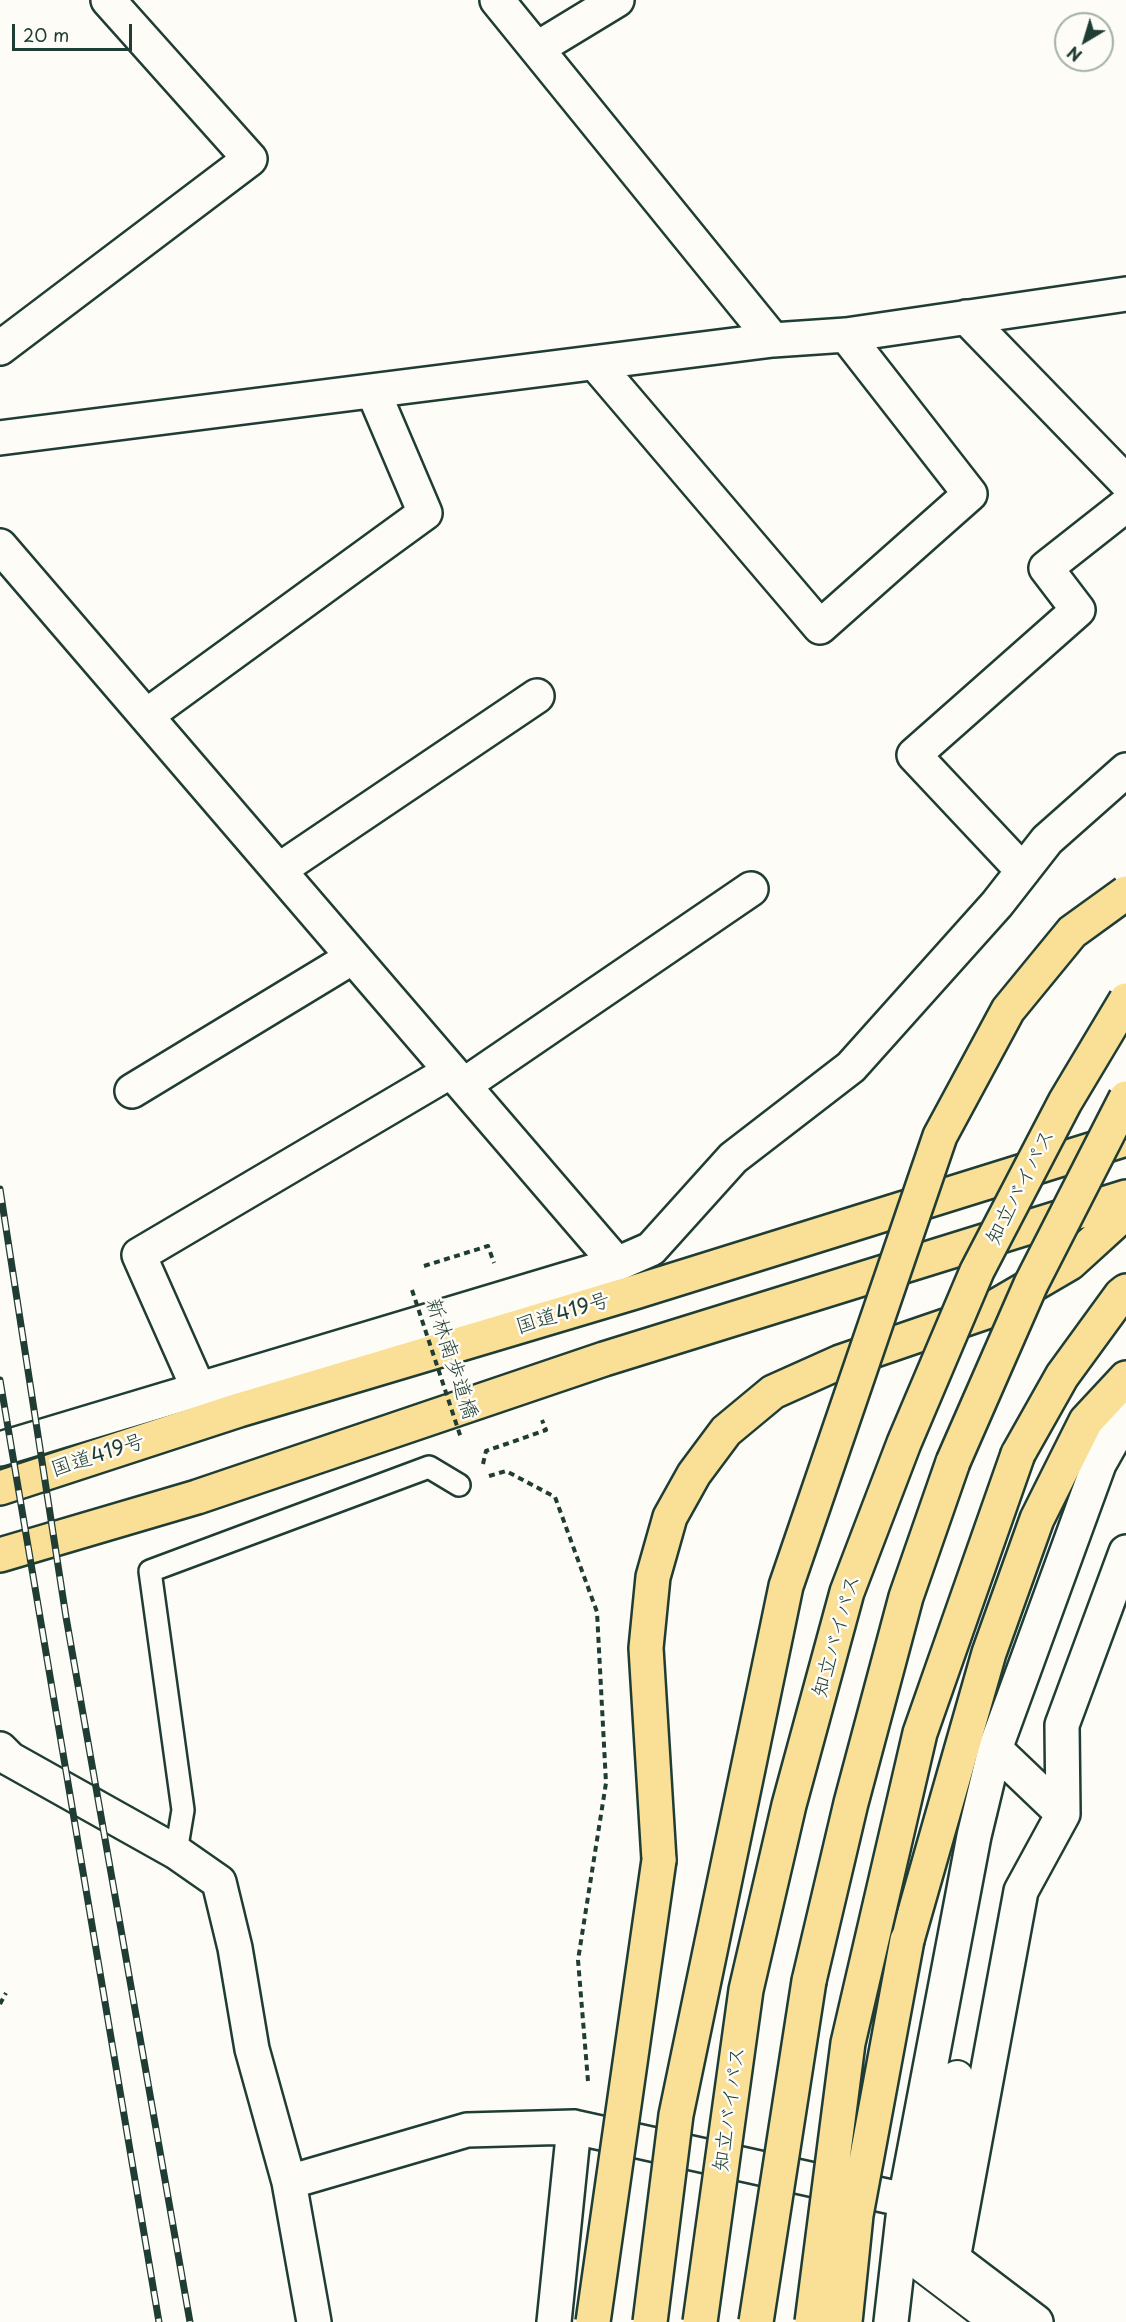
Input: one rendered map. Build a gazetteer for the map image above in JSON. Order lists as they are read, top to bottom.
{
  "streets": {
    "highway": ["知立バイパス", "国道419号"],
    "path": ["新林南歩道橋"]
  },
  "scale_bar": "20 m",
  "north": "bottom left"
}
